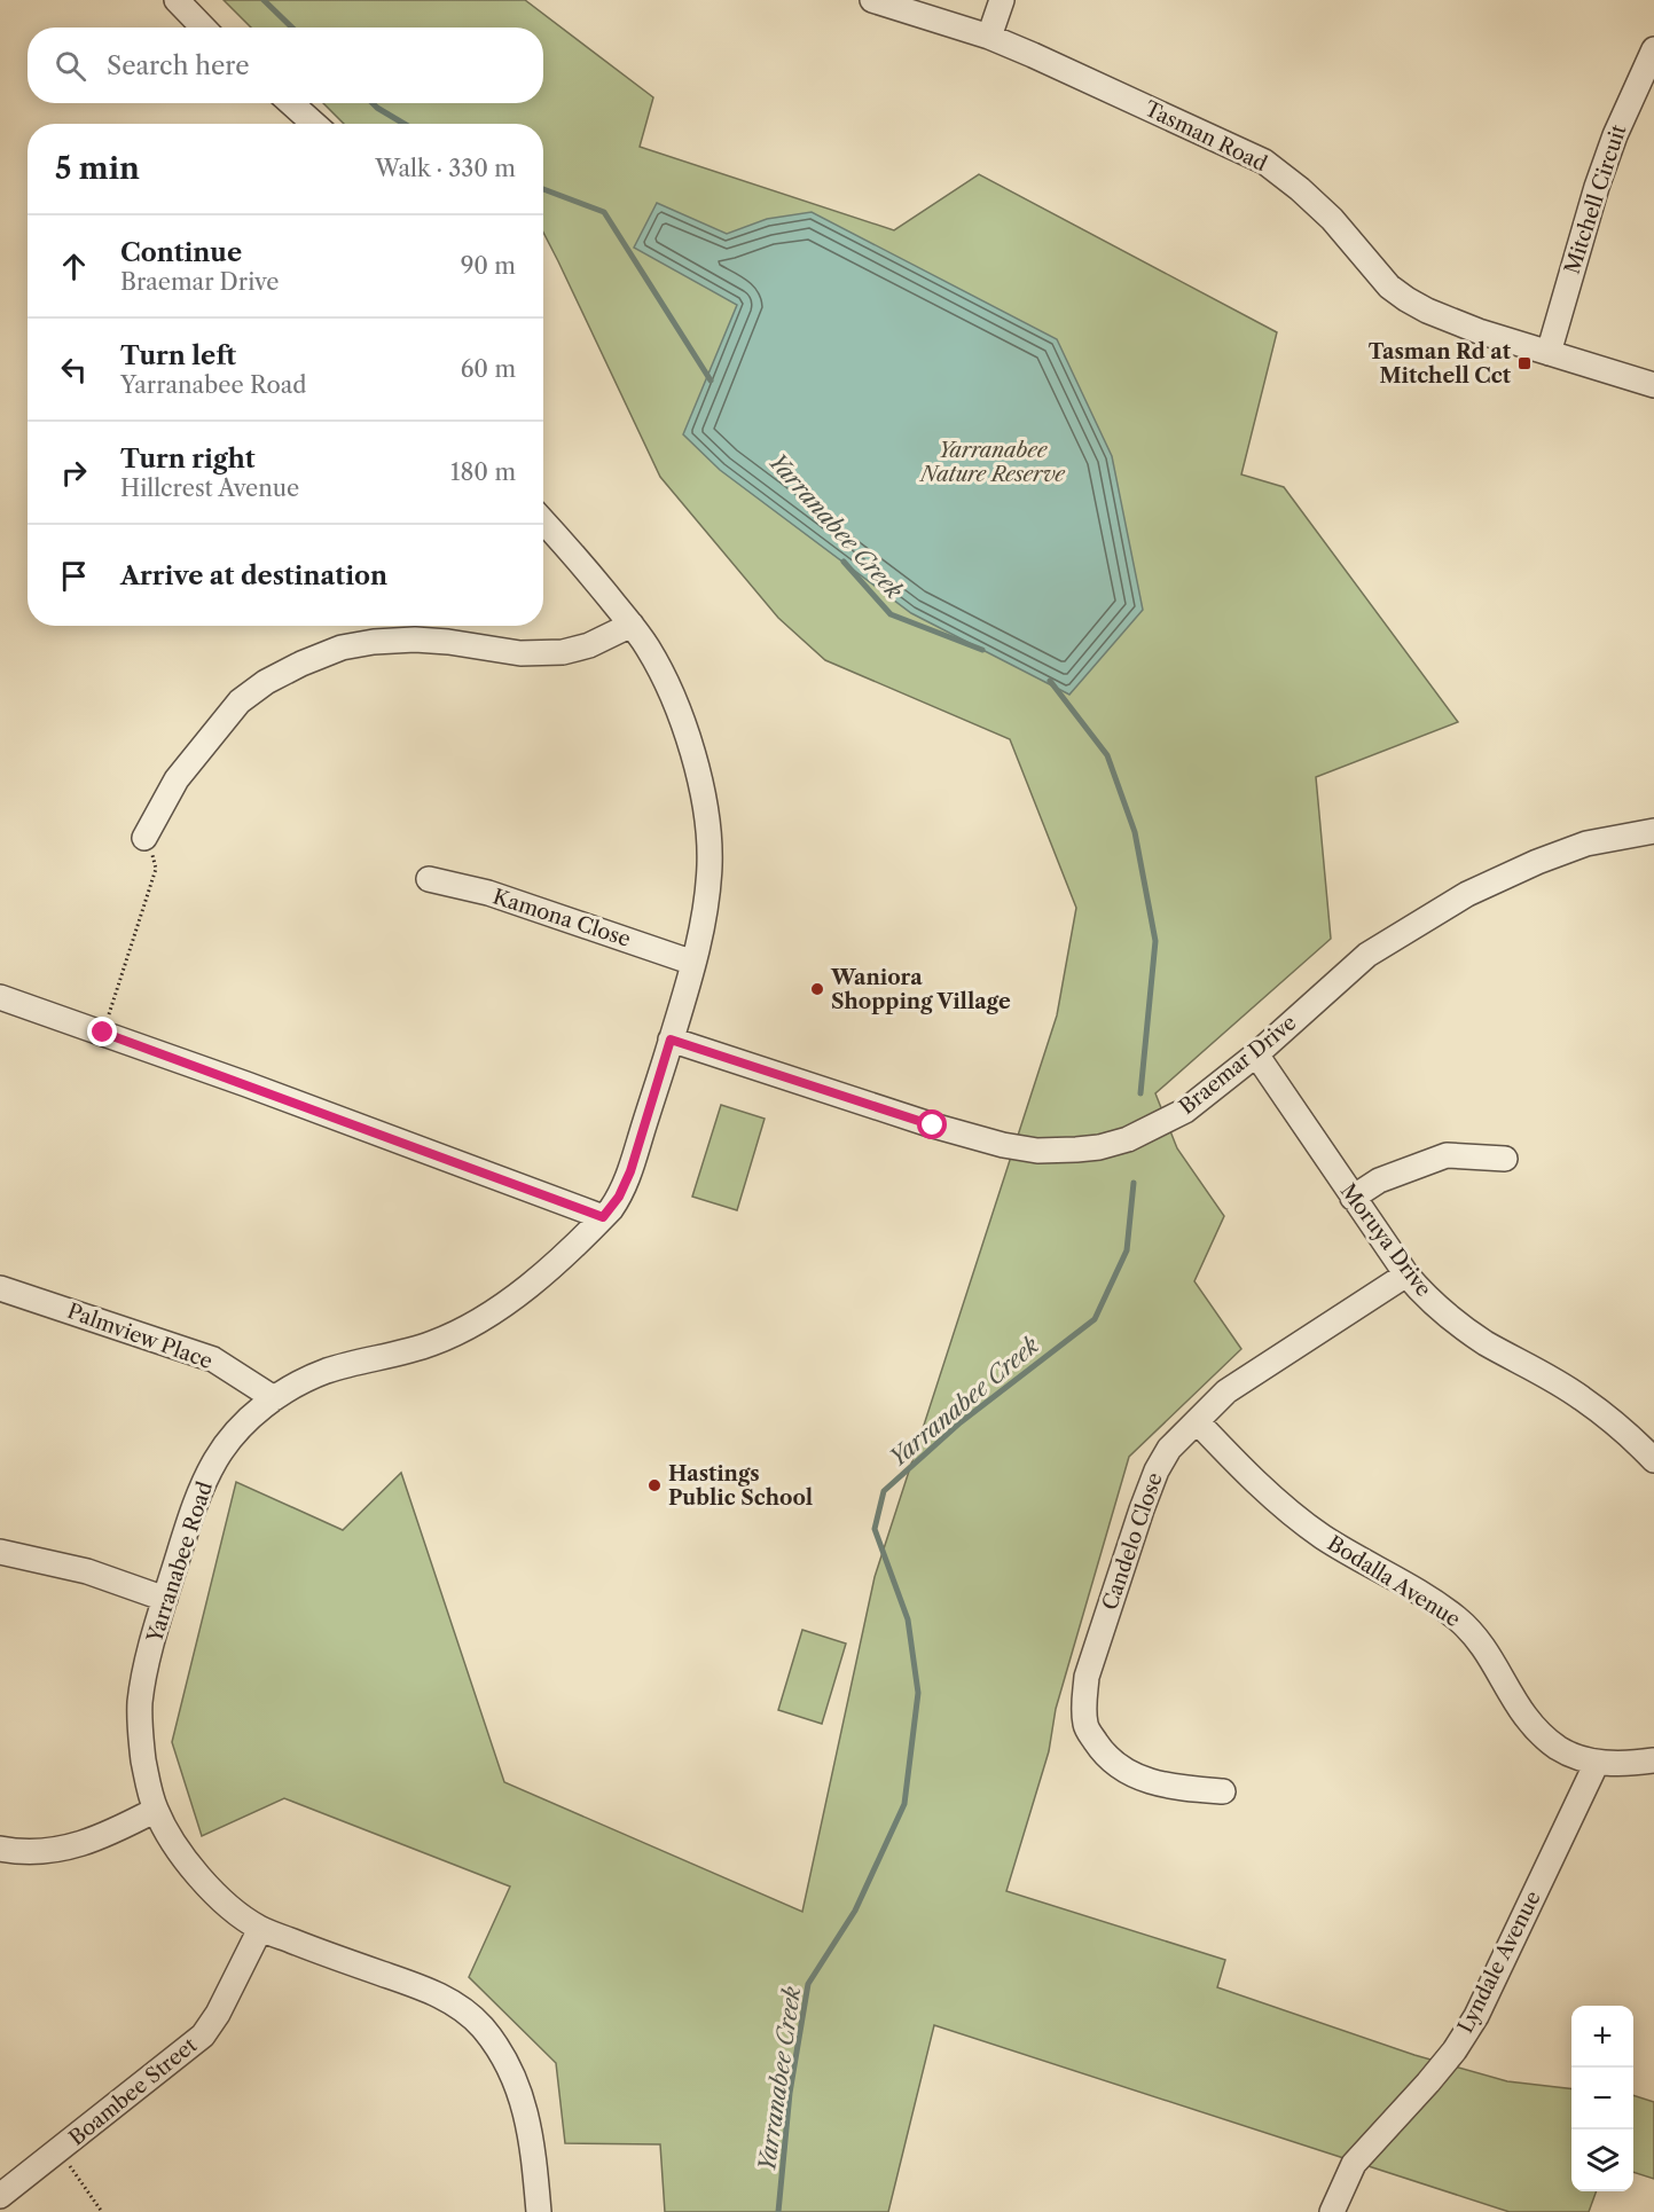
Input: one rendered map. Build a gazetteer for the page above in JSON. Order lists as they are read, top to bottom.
{
  "streets": {
    "street": [
      "Tasman Road",
      "Mitchell Circuit",
      "Kamona Close",
      "Braemar Drive",
      "Moruya Drive",
      "Palmview Place",
      "Candelo Close",
      "Yarranabee Road",
      "Bodalla Avenue",
      "Lyndale Avenue",
      "Boambee Street"
    ]
  },
  "crossings": [
    ["Tasman Road", "Mitchell Circuit"],
    ["Kamona Close", "Yarranabee Road"],
    ["Braemar Drive", "Moruya Drive"],
    ["Braemar Drive", "Yarranabee Road"],
    ["Moruya Drive", "Candelo Close"],
    ["Palmview Place", "Yarranabee Road"],
    ["Candelo Close", "Bodalla Avenue"],
    ["Yarranabee Road", "Boambee Street"],
    ["Bodalla Avenue", "Lyndale Avenue"]
  ],
  "water": ["Yarranabee Creek"],
  "parks": ["Yarranabee Nature Reserve"],
  "places": {
    "transit": ["Tasman Rd at Mitchell Cct"],
    "other": ["Waniora Shopping Village", "Hastings Public School"]
  },
  "page": {
    "search": "Search here",
    "heading": ["5 min", "Walk · 330 m"],
    "list": [
      ["Continue", "Braemar Drive", "90 m"],
      ["Turn left", "Yarranabee Road", "60 m"],
      ["Turn right", "Hillcrest Avenue", "180 m"],
      "Arrive at destination"
    ],
    "map_buttons": ["+", "−"]
  }
}
